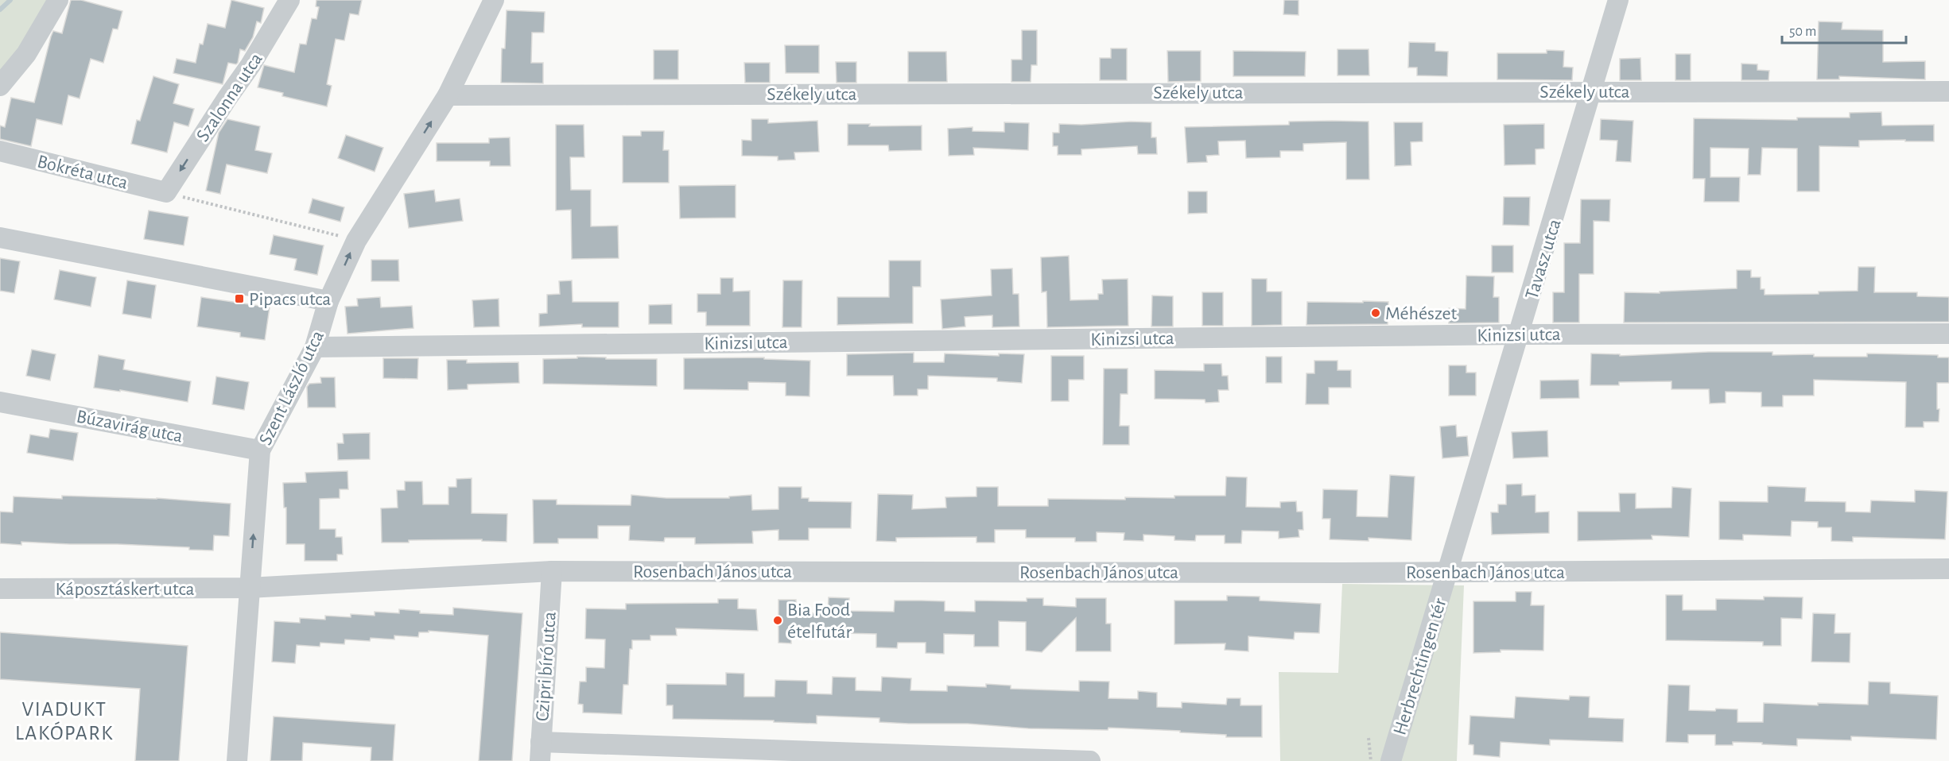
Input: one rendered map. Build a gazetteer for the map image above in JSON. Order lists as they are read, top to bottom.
{
  "streets": {
    "street": [
      "Székely utca",
      "Szalonna utca",
      "Bokréta utca",
      "Tavasz utca",
      "Kinizsi utca",
      "Szent László utca",
      "Búzavirág utca",
      "Rosenbach János utca",
      "Káposztáskert utca",
      "Czipri bíró utca",
      "Herbrechtingen tér"
    ]
  },
  "crossings": [
    ["Székely utca", "Tavasz utca"],
    ["Székely utca", "Szent László utca"],
    ["Szalonna utca", "Bokréta utca"],
    ["Tavasz utca", "Kinizsi utca"],
    ["Tavasz utca", "Rosenbach János utca"],
    ["Tavasz utca", "Herbrechtingen tér"],
    ["Kinizsi utca", "Szent László utca"],
    ["Szent László utca", "Búzavirág utca"],
    ["Szent László utca", "Rosenbach János utca"],
    ["Szent László utca", "Káposztáskert utca"],
    ["Rosenbach János utca", "Káposztáskert utca"],
    ["Rosenbach János utca", "Czipri bíró utca"],
    ["Rosenbach János utca", "Herbrechtingen tér"]
  ],
  "one_way": ["Szalonna utca", "Szent László utca"],
  "districts": ["VIADUKT LAKÓPARK"],
  "places": {
    "transit": ["Pipacs utca"],
    "other": ["Méhészet", "Bia Food ételfutár"]
  },
  "scale_bar": "50 m"
}
